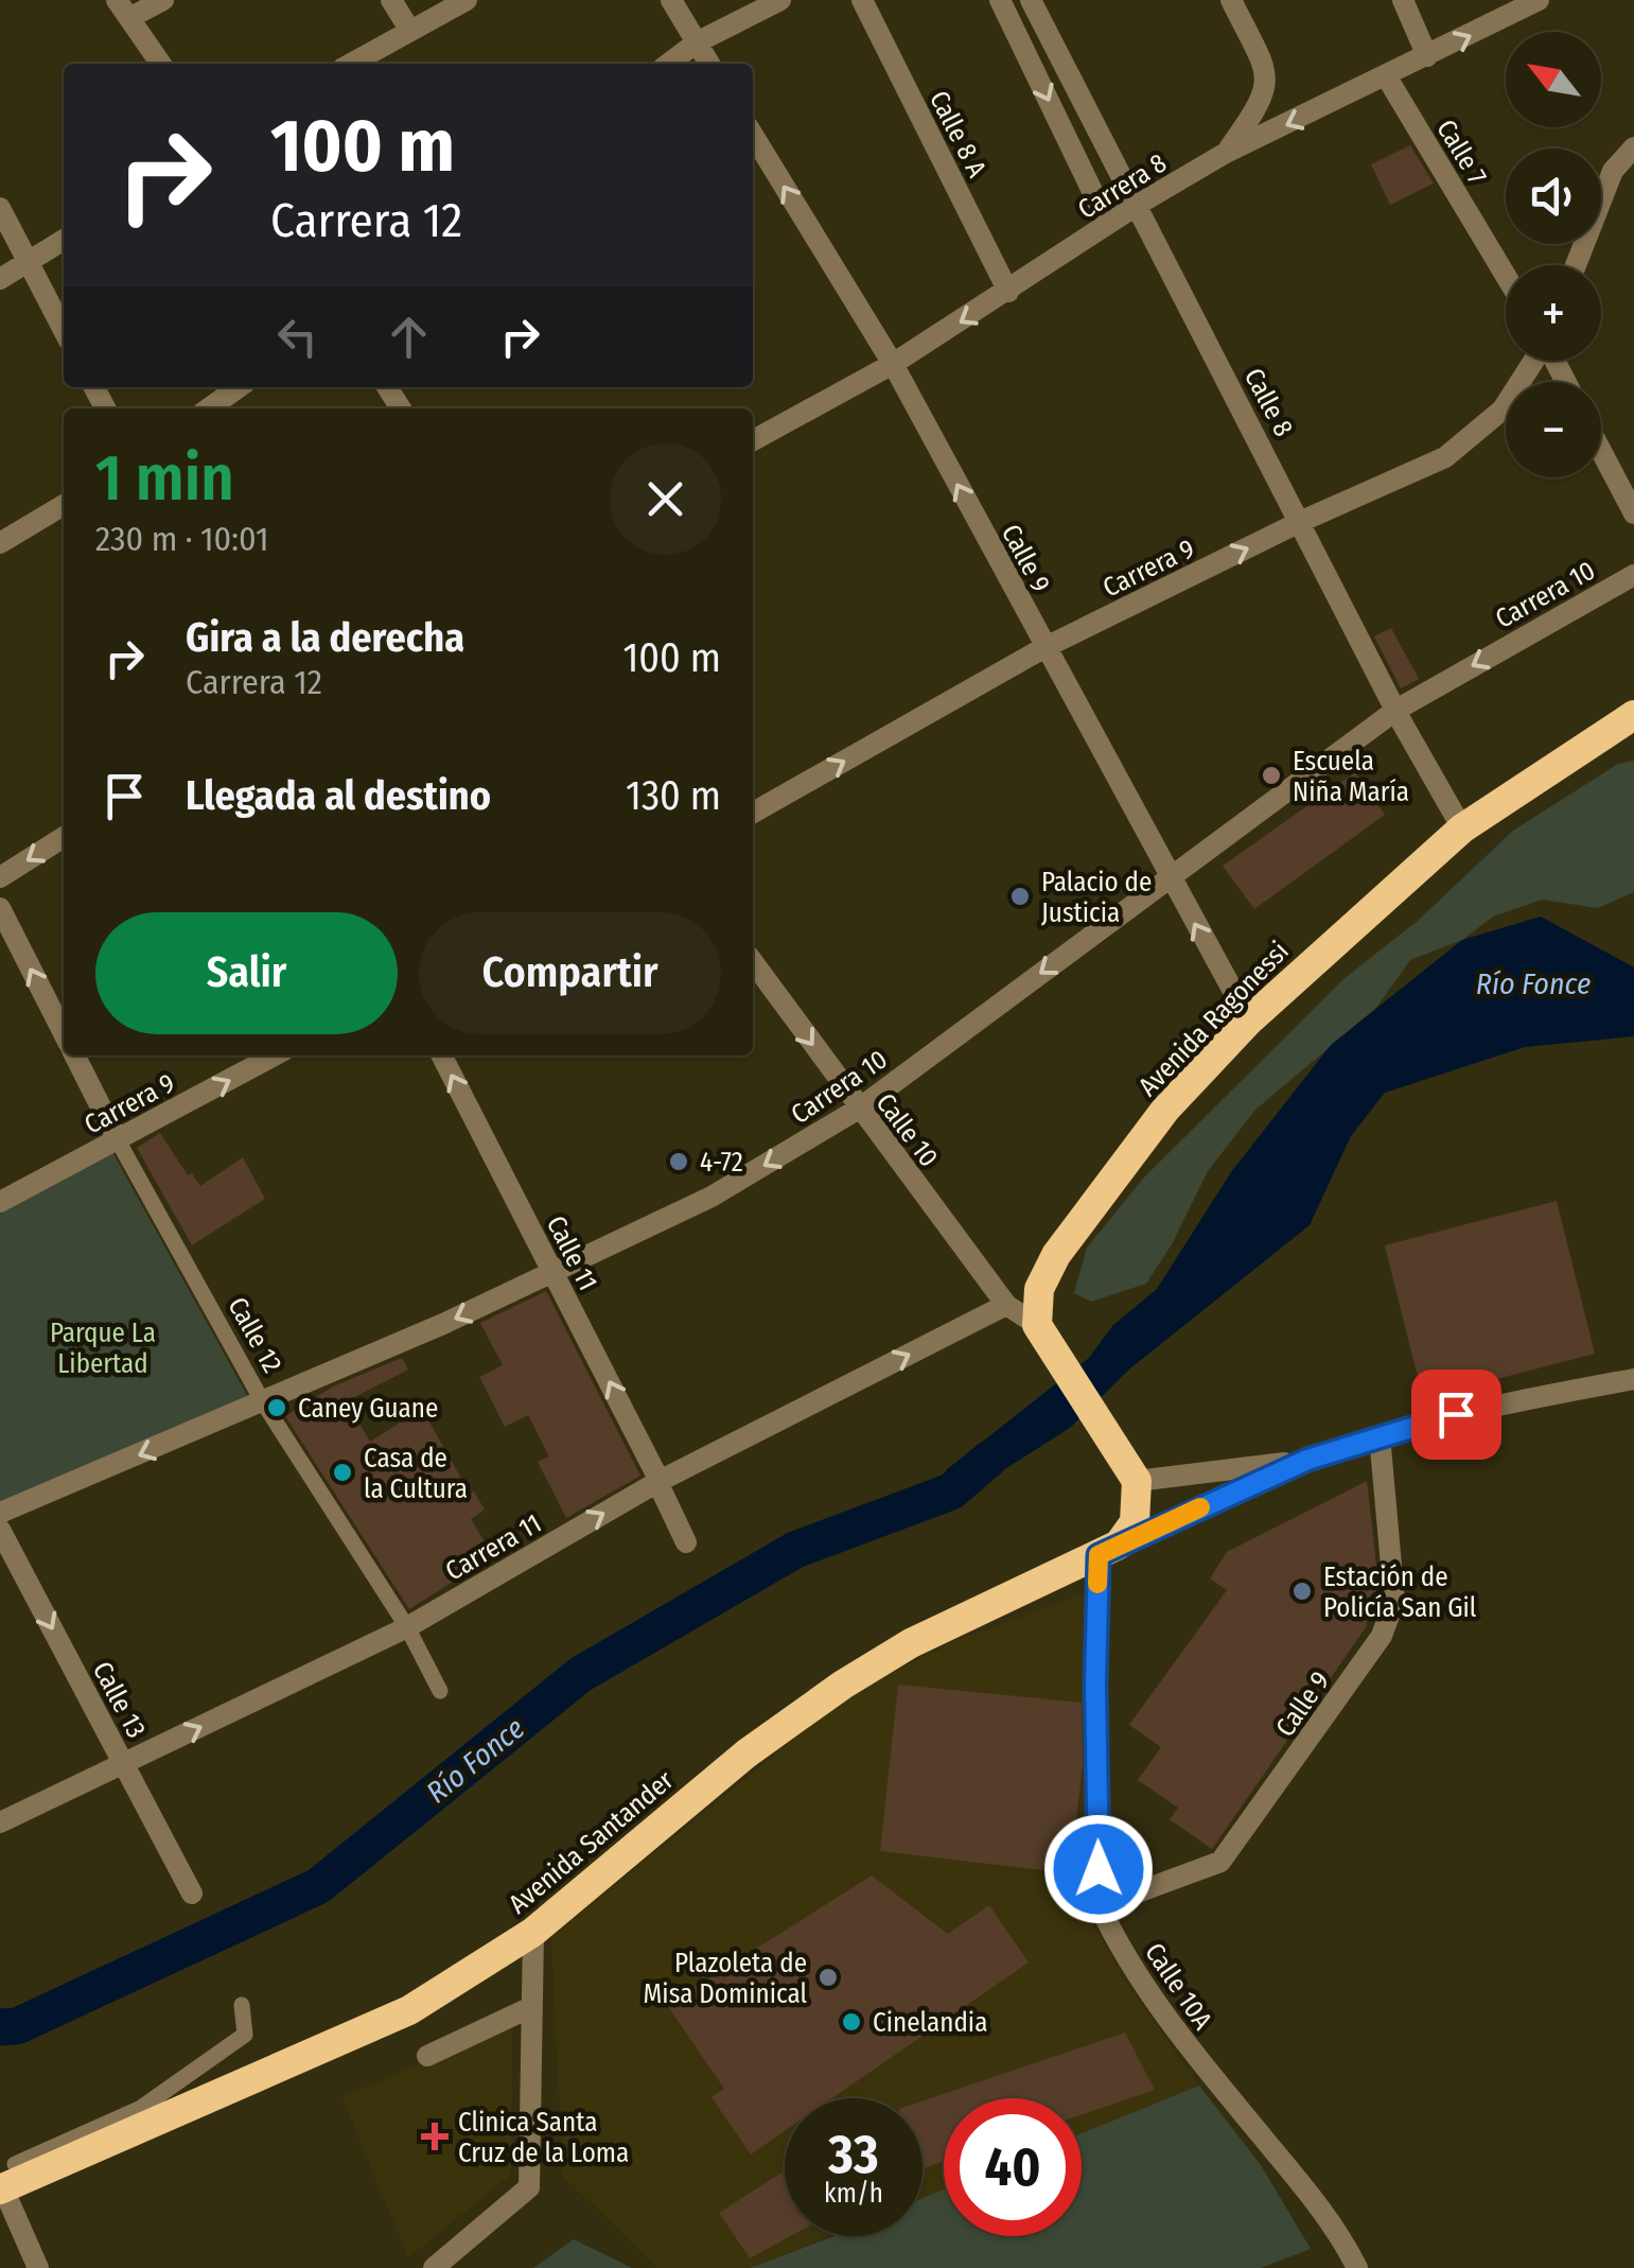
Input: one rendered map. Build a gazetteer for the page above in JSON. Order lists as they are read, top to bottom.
{
  "streets": {
    "highway": ["Avenida Ragonessi", "Avenida Santander"],
    "street": [
      "Calle 8 A",
      "Calle 7",
      "Carrera 8",
      "Calle 8",
      "Calle 9",
      "Carrera 9",
      "Carrera 10",
      "Calle 10",
      "Calle 11",
      "Calle 12",
      "Carrera 11",
      "Calle 13",
      "Calle 10A"
    ]
  },
  "crossings": [
    ["Calle 8 A", "Carrera 8"],
    ["Calle 7", "Carrera 8"],
    ["Carrera 8", "Calle 8"],
    ["Carrera 8", "Calle 9"],
    ["Calle 8", "Carrera 9"],
    ["Calle 8", "Carrera 10"],
    ["Calle 8", "Avenida Ragonessi"],
    ["Calle 9", "Carrera 9"],
    ["Calle 9", "Carrera 10"],
    ["Calle 9", "Avenida Ragonessi"],
    ["Calle 9", "Calle 10A"],
    ["Carrera 9", "Calle 12"],
    ["Carrera 10", "Calle 10"],
    ["Carrera 10", "Calle 11"],
    ["Carrera 10", "Calle 12"],
    ["Avenida Ragonessi", "Calle 10"],
    ["Calle 10", "Carrera 11"],
    ["Calle 11", "Carrera 11"],
    ["Calle 12", "Carrera 11"],
    ["Carrera 11", "Calle 13"],
    ["Avenida Santander", "Calle 10A"]
  ],
  "one_way": [
    "Calle 9",
    "Carrera 9",
    "Carrera 10",
    "Calle 10",
    "Calle 11",
    "Carrera 11",
    "Calle 13"
  ],
  "water": ["Río Fonce"],
  "parks": ["Parque La Libertad"],
  "places": {
    "other": [
      "Escuela Niña María",
      "Palacio de Justicia",
      "4-72",
      "Caney Guane",
      "Casa de la Cultura",
      "Estación de Policía San Gil",
      "Plazoleta de Misa Dominical",
      "Cinelandia"
    ],
    "health": ["Clinica Santa Cruz de la Loma"]
  },
  "north": "top left",
  "page": {
    "map_buttons": ["+", "−"],
    "turn": ["100 m", "Carrera 12"],
    "heading": ["1 min", "230 m · 10:01"],
    "list": [
      {
        "name": "Gira a la derecha",
        "note": "Carrera 12",
        "value": "100 m"
      },
      {
        "name": "Llegada al destino",
        "value": "130 m"
      }
    ],
    "buttons": ["Salir", "Compartir"],
    "speed": "33 km/h",
    "limit": "40"
  }
}
